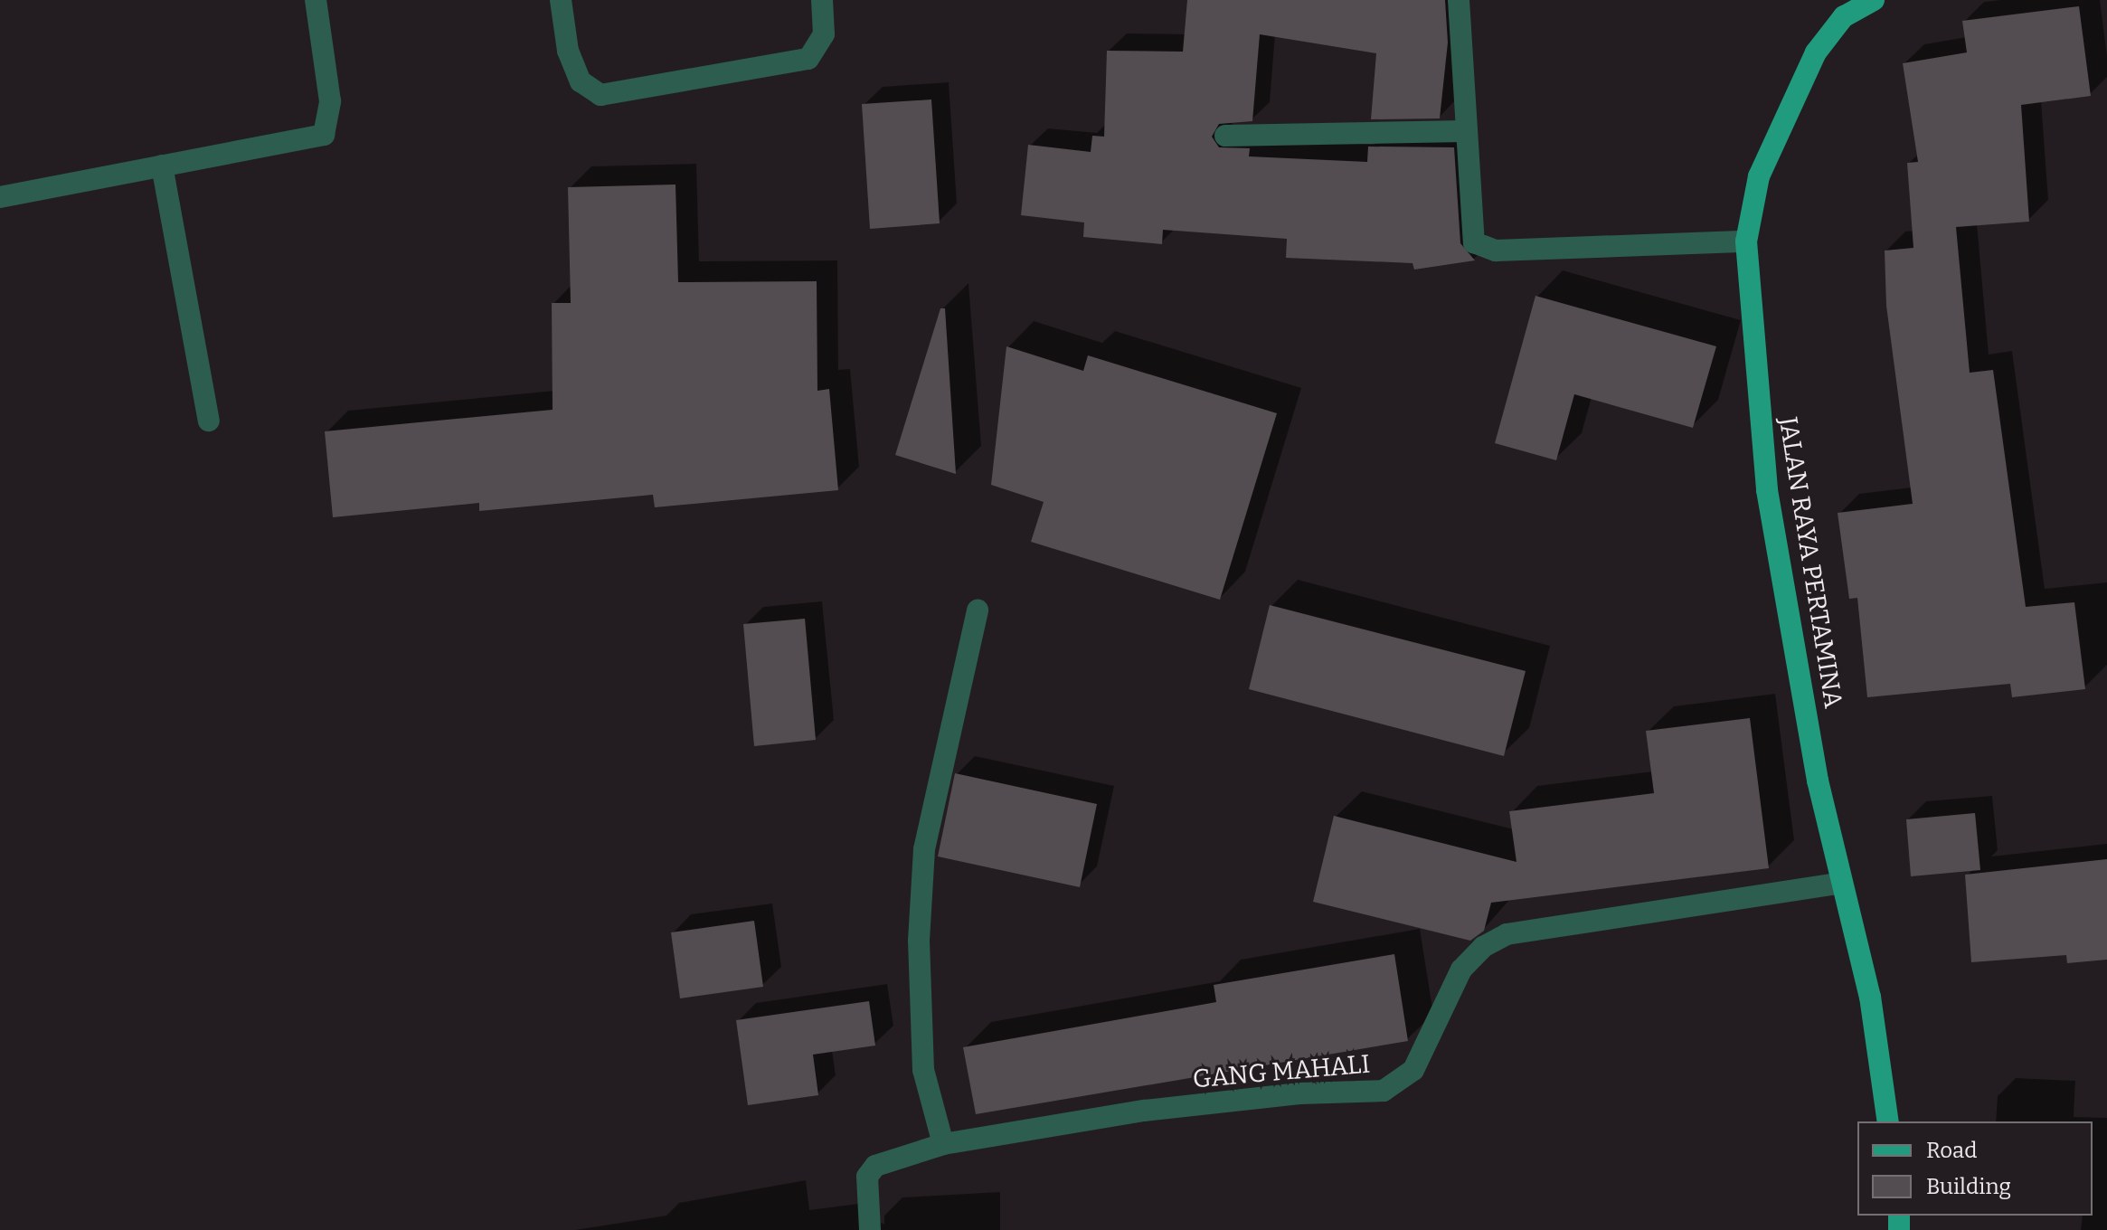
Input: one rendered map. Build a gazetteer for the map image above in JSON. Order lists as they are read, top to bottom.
{
  "streets": {
    "main road": ["JALAN RAYA PERTAMINA"],
    "street": ["GANG MAHALI"]
  },
  "crossings": [
    ["JALAN RAYA PERTAMINA", "GANG MAHALI"]
  ],
  "legend": ["Road", "Building"]
}
